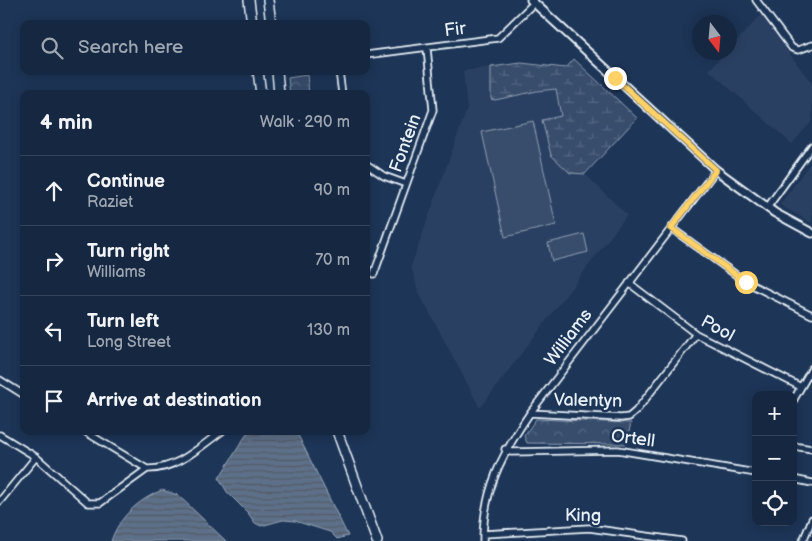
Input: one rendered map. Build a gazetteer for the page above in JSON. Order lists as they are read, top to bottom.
{
  "streets": {
    "street": [
      "Fir",
      "Fontein",
      "Pool",
      "Williams",
      "Valentyn",
      "Ortell",
      "King"
    ]
  },
  "crossings": [
    ["Fir", "Fontein"],
    ["Pool", "Williams"],
    ["Pool", "Valentyn"],
    ["Williams", "Valentyn"],
    ["Williams", "Ortell"],
    ["Williams", "King"]
  ],
  "north": "bottom",
  "page": {
    "search": "Search here",
    "heading": ["4 min", "Walk · 290 m"],
    "list": [
      ["Continue", "Raziet", "90 m"],
      ["Turn right", "Williams", "70 m"],
      ["Turn left", "Long Street", "130 m"],
      "Arrive at destination"
    ],
    "map_buttons": ["+", "−"]
  }
}
